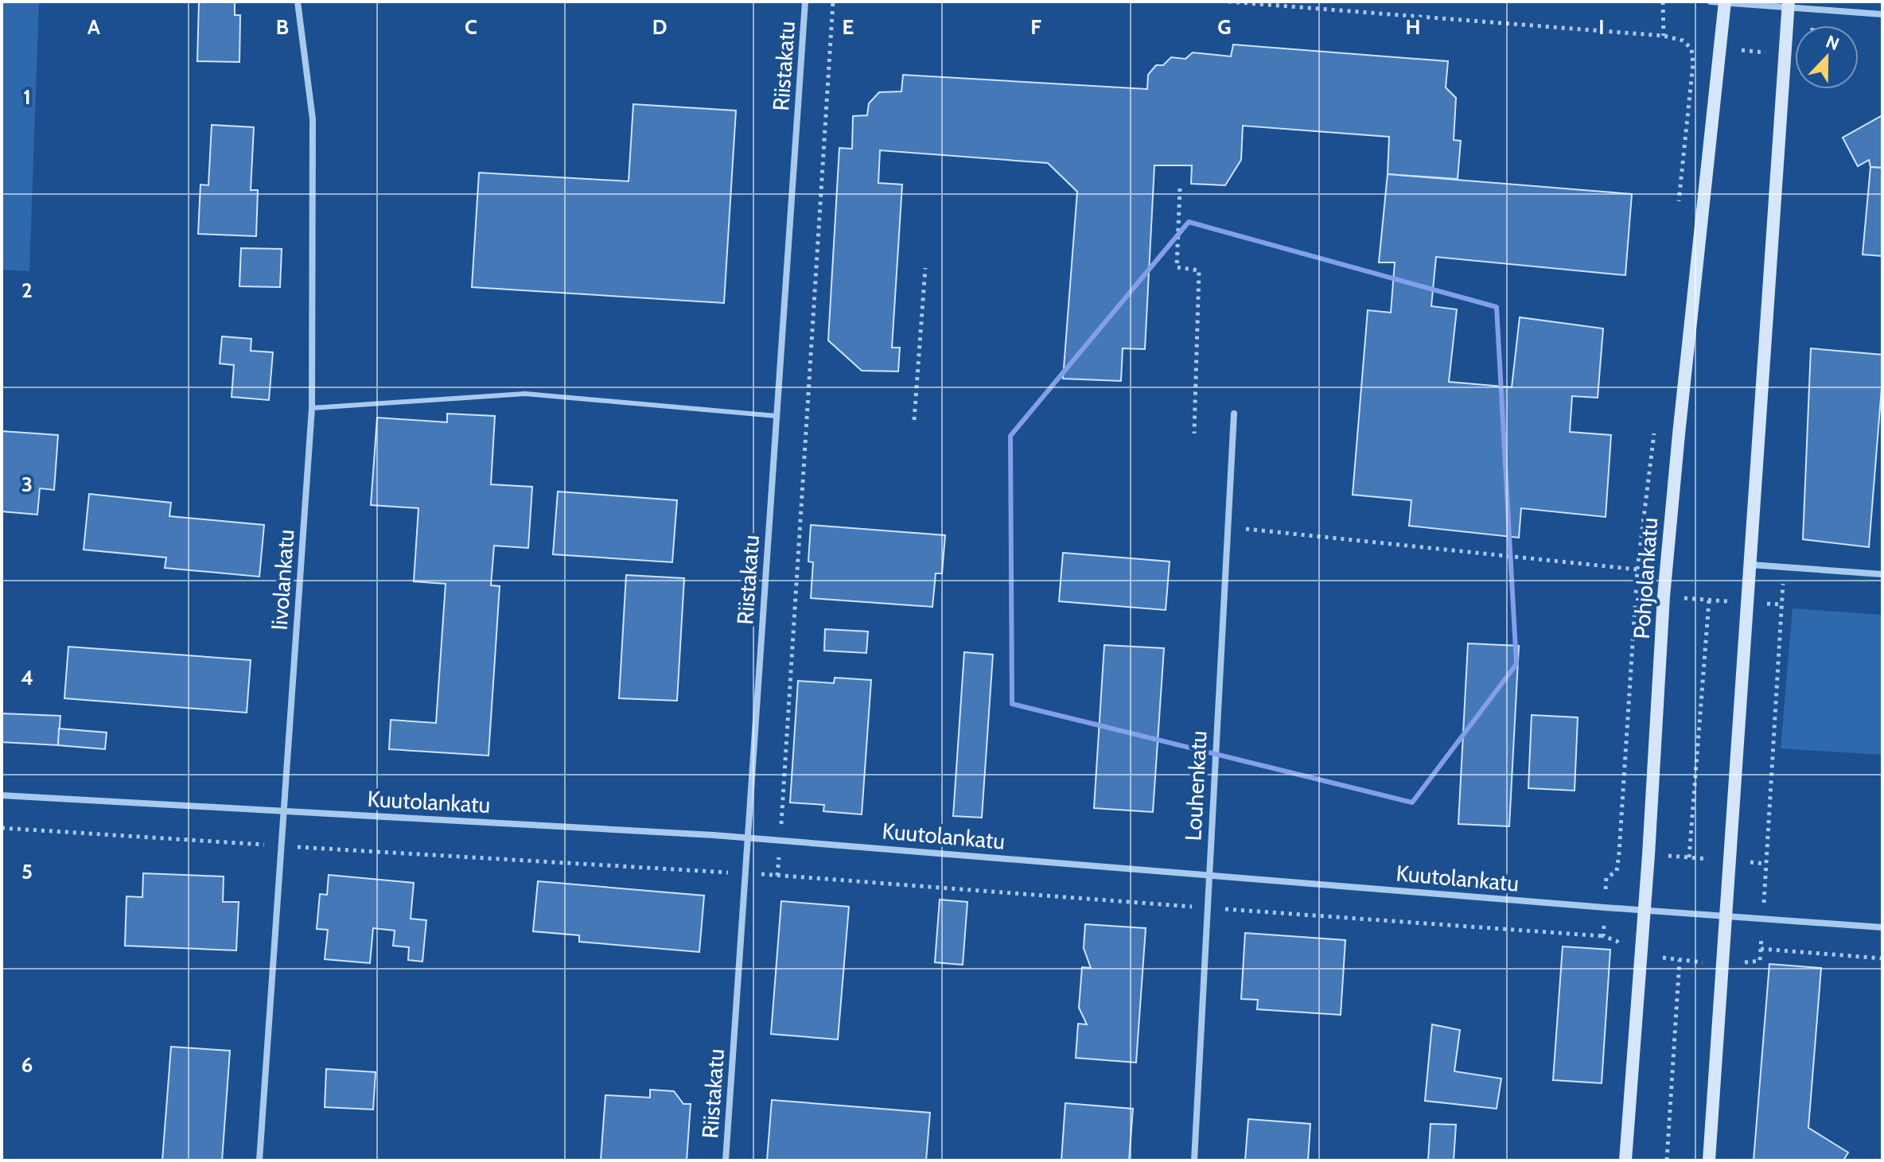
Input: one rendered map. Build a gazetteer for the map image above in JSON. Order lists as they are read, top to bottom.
{
  "streets": {
    "main road": ["Pohjolankatu"],
    "street": [
      "Riistakatu",
      "Iivolankatu",
      "Louhenkatu",
      "Kuutolankatu"
    ]
  },
  "crossings": [
    ["Riistakatu", "Kuutolankatu"],
    ["Pohjolankatu", "Kuutolankatu"],
    ["Iivolankatu", "Kuutolankatu"],
    ["Louhenkatu", "Kuutolankatu"]
  ],
  "north": "top",
  "grid": {
    "columns": [
      "A",
      "B",
      "C",
      "D",
      "E",
      "F",
      "G",
      "H",
      "I"
    ],
    "rows": [
      "1",
      "2",
      "3",
      "4",
      "5",
      "6"
    ]
  }
}
